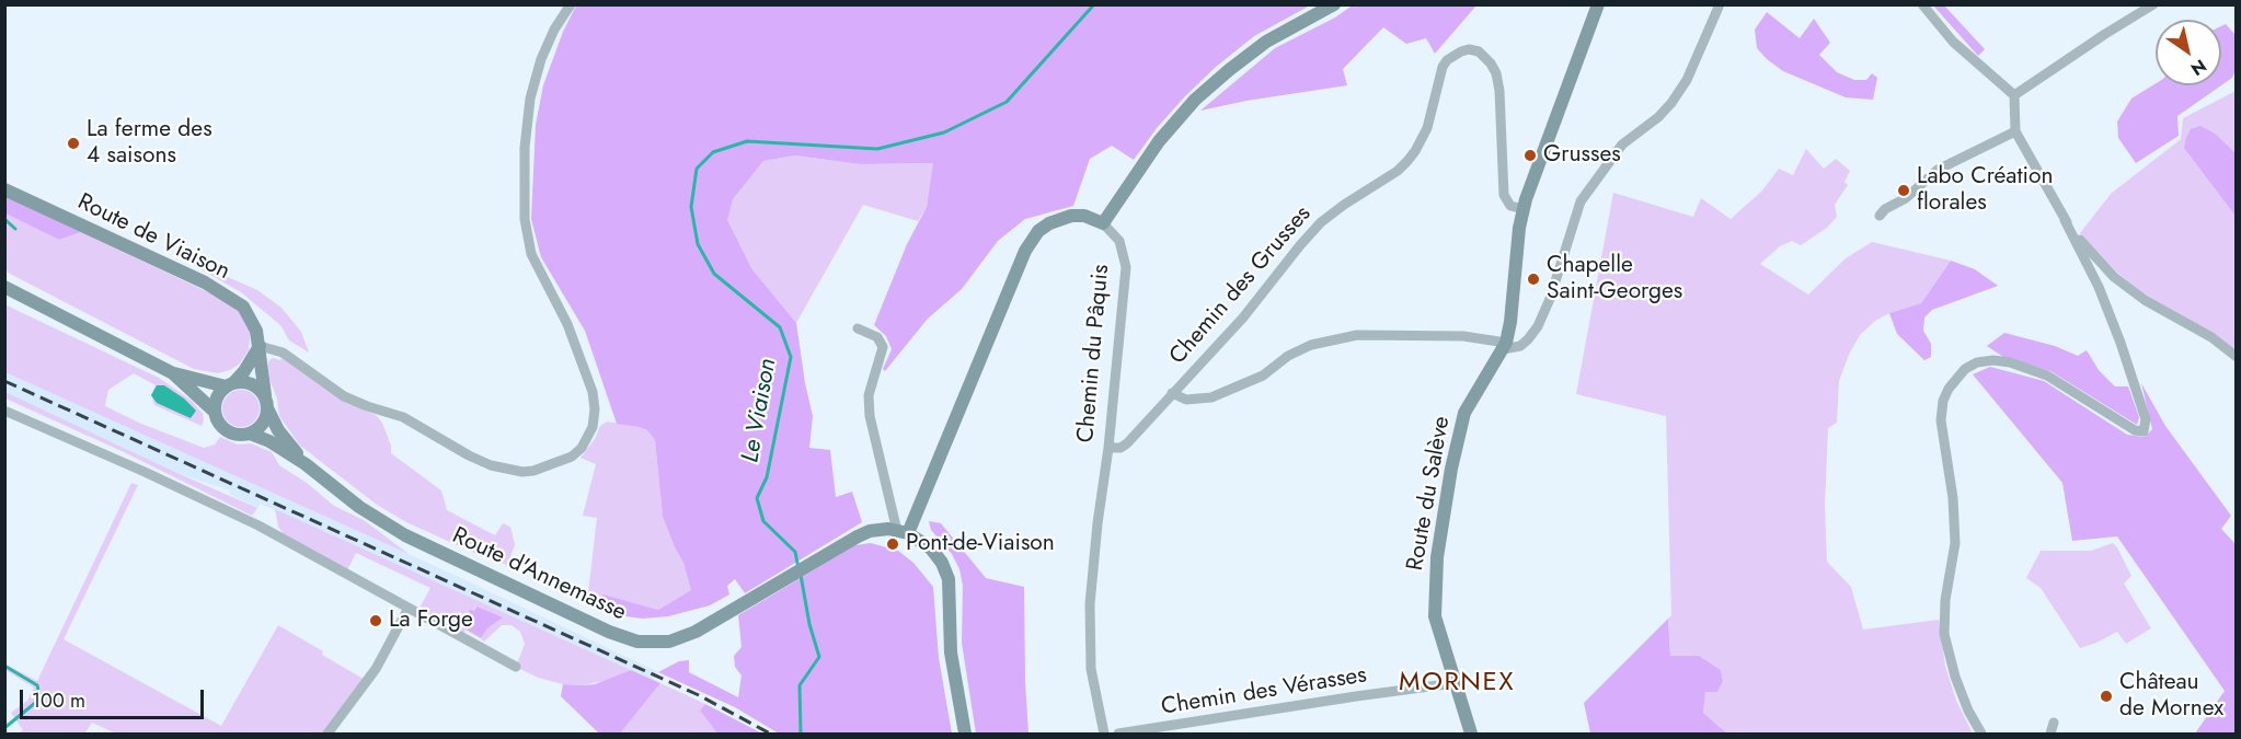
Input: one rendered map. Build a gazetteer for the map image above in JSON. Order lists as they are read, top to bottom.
{
  "streets": {
    "main road": ["Route de Viaison", "Route du Salève", "Route d'Annemasse"],
    "street": ["Chemin des Grusses", "Chemin du Pâquis", "Chemin des Vérasses"]
  },
  "crossings": [
    ["Route de Viaison", "Route d'Annemasse"],
    ["Chemin des Grusses", "Chemin du Pâquis"],
    ["Chemin des Grusses", "Route du Salève"],
    ["Route du Salève", "Chemin des Vérasses"]
  ],
  "districts": ["MORNEX"],
  "water": ["Le Viaison"],
  "places": [
    "La ferme des 4 saisons",
    "Grusses",
    "Labo Création florales",
    "Chapelle Saint-Georges",
    "Pont-de-Viaison",
    "La Forge",
    "Château de Mornex"
  ],
  "scale_bar": "100 m",
  "north": "bottom right"
}
